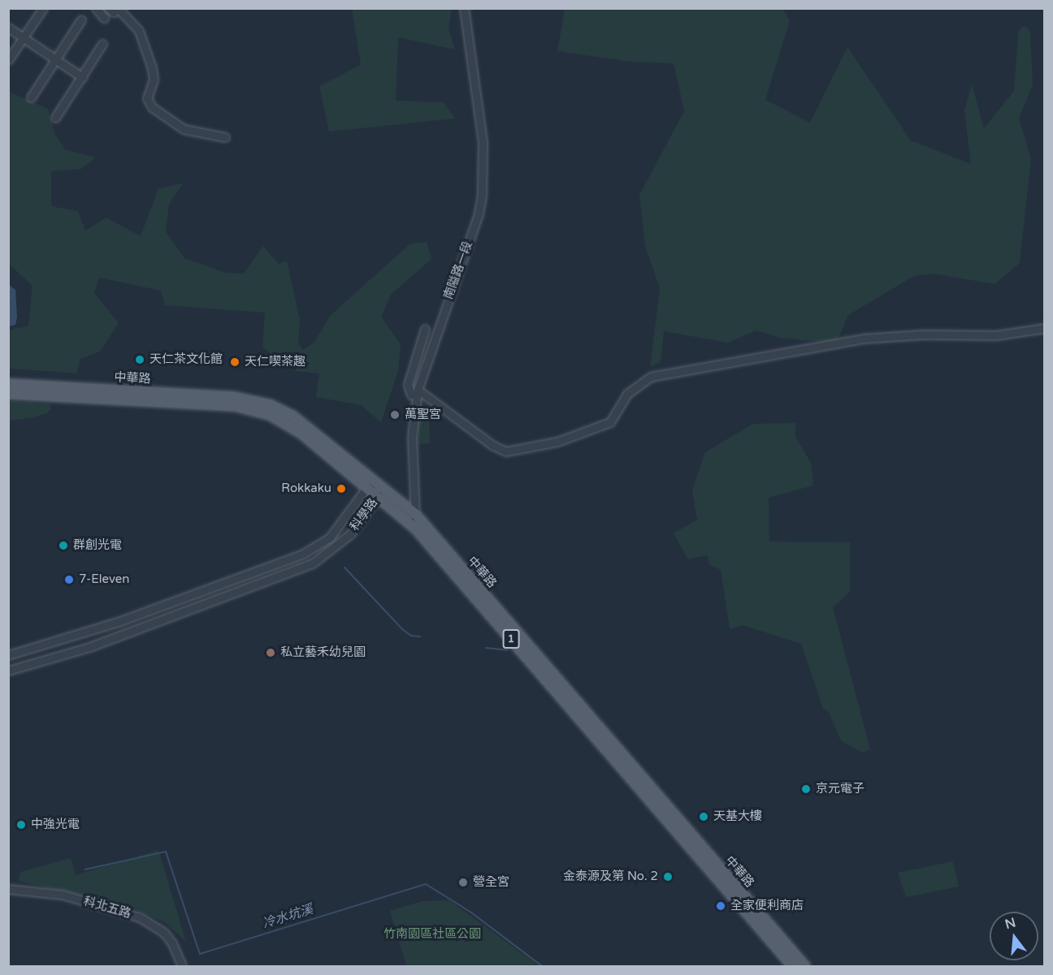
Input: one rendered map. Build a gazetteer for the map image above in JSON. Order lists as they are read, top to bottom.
{
  "streets": {
    "main road": ["中華路", "1"],
    "street": ["南隘路一段", "科學路", "科北五路"]
  },
  "crossings": [
    ["南隘路一段", "中華路"],
    ["中華路", "科學路"]
  ],
  "water": ["冷水坑溪"],
  "parks": ["竹南園區社區公園"],
  "places": [
    "天仁茶文化館",
    "天仁喫茶趣",
    "萬聖宮",
    "Rokkaku",
    "群創光電",
    "7-Eleven",
    "私立藝禾幼兒園",
    "京元電子",
    "天基大樓",
    "中強光電",
    "金泰源及第 No. 2",
    "營全宮",
    "全家便利商店"
  ],
  "north": "top"
}
